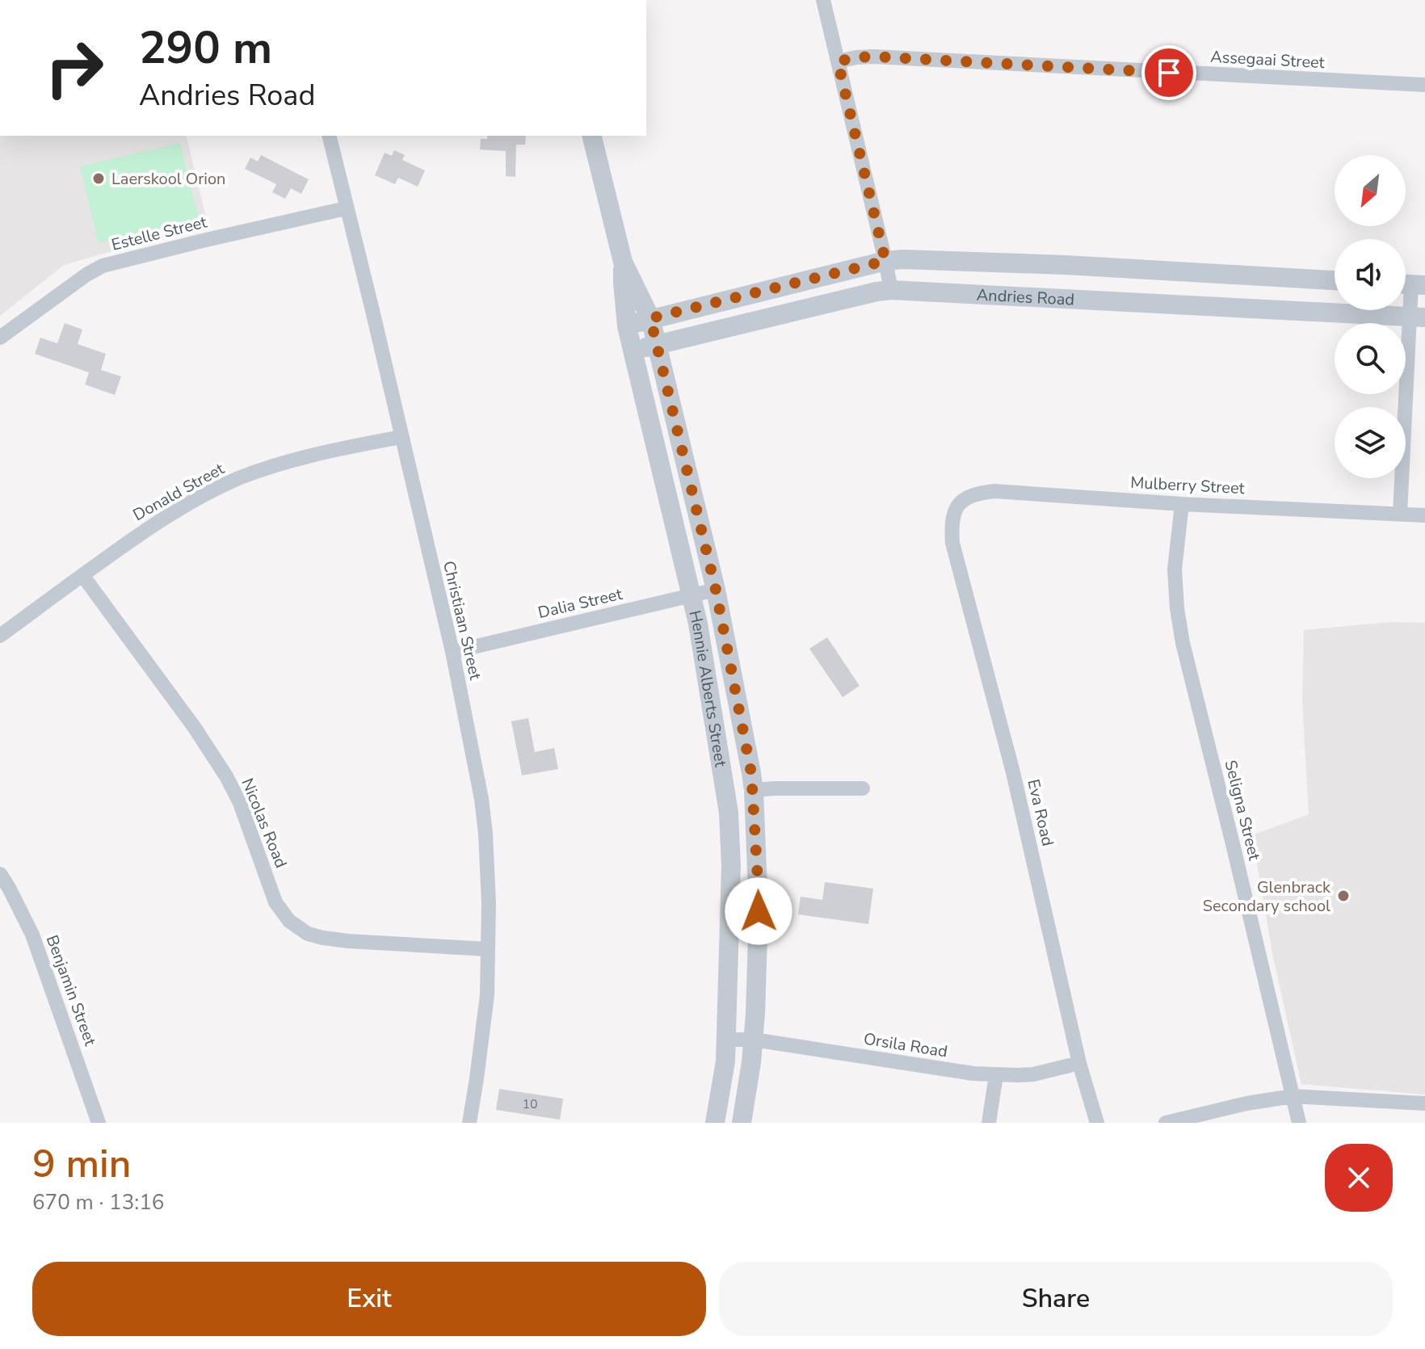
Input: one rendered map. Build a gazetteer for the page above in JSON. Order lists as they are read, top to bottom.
{
  "streets": {
    "street": [
      "Assegaai Street",
      "Estelle Street",
      "Andries Road",
      "Mulberry Street",
      "Donald Street",
      "Dalia Street",
      "Christiaan Street",
      "Hennie Alberts Street",
      "Seligna Street",
      "Eva Road",
      "Nicolas Road",
      "Benjamin Street",
      "Orsila Road"
    ]
  },
  "crossings": [
    ["Estelle Street", "Christiaan Street"],
    ["Andries Road", "Hennie Alberts Street"],
    ["Mulberry Street", "Seligna Street"],
    ["Mulberry Street", "Eva Road"],
    ["Donald Street", "Christiaan Street"],
    ["Donald Street", "Nicolas Road"],
    ["Dalia Street", "Christiaan Street"],
    ["Dalia Street", "Hennie Alberts Street"],
    ["Christiaan Street", "Nicolas Road"],
    ["Hennie Alberts Street", "Orsila Road"],
    ["Eva Road", "Orsila Road"]
  ],
  "places": ["Laerskool Orion", "Glenbrack Secondary school"],
  "house_numbers": ["10"],
  "north": "bottom left",
  "page": {
    "turn": ["290 m", "Andries Road"],
    "heading": ["9 min", "670 m · 13:16"],
    "buttons": ["Exit", "Share"]
  }
}
